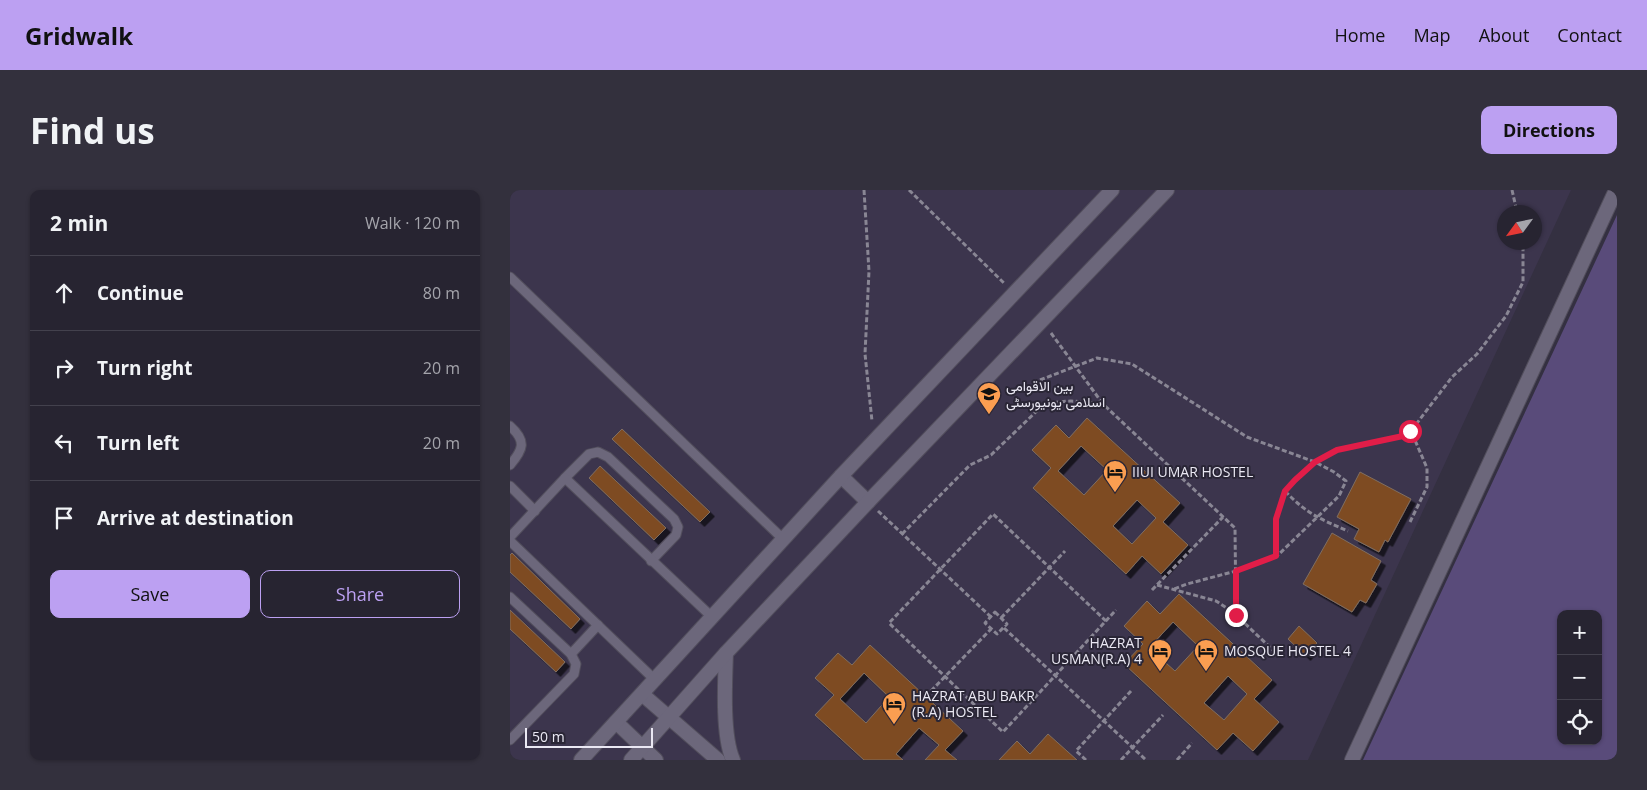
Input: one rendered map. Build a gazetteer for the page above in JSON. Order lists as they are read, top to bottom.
{
  "places": {
    "school or university": ["بین الاقوامی اسلامی یونیورسٹی"],
    "hotel": [
      "IIUI UMAR HOSTEL",
      "HAZRAT USMAN(R.A) 4",
      "MOSQUE HOSTEL 4",
      "HAZRAT ABU BAKR (R.A) HOSTEL"
    ]
  },
  "scale_bar": "50 m",
  "north": "bottom left",
  "page": {
    "header": "Gridwalk",
    "nav": [
      "Home",
      "Map",
      "About",
      "Contact"
    ],
    "buttons": [
      "Directions",
      ["Save", "Share"]
    ],
    "title": "Find us",
    "heading": ["2 min", "Walk · 120 m"],
    "list": [
      ["Continue", "80 m"],
      ["Turn right", "20 m"],
      ["Turn left", "20 m"],
      "Arrive at destination"
    ],
    "map_buttons": ["+", "−"],
    "scale": "50 m"
  }
}
